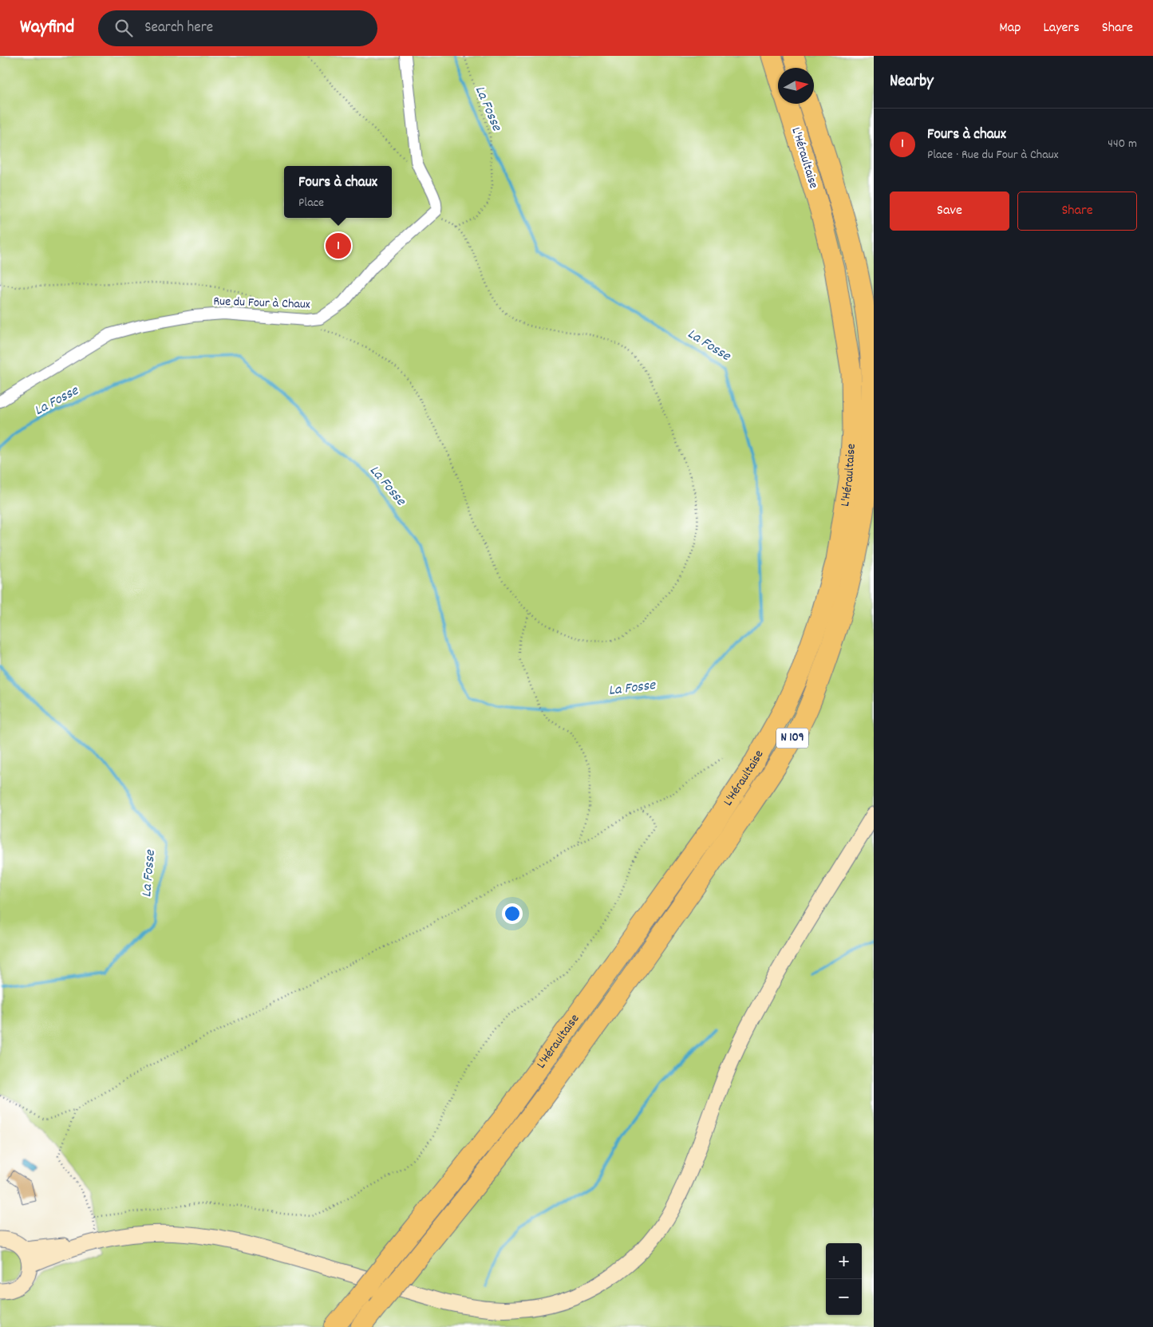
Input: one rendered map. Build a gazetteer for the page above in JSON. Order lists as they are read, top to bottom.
{
  "streets": {
    "highway": ["L'Héraultaise", "N 109"],
    "street": ["Rue du Four à Chaux"]
  },
  "water": ["La Fosse"],
  "north": "right",
  "page": {
    "header": "Wayfind",
    "search": "Search here",
    "nav": ["Map", "Layers", "Share"],
    "heading": "Nearby",
    "list": [
      {
        "mark": "1",
        "name": "Fours à chaux",
        "note": "Place · Rue du Four à Chaux",
        "value": "440 m"
      }
    ],
    "popup": ["Fours à chaux", "Place"],
    "buttons": ["Save", "Share"],
    "pins": "1",
    "map_buttons": ["+", "−"]
  }
}
